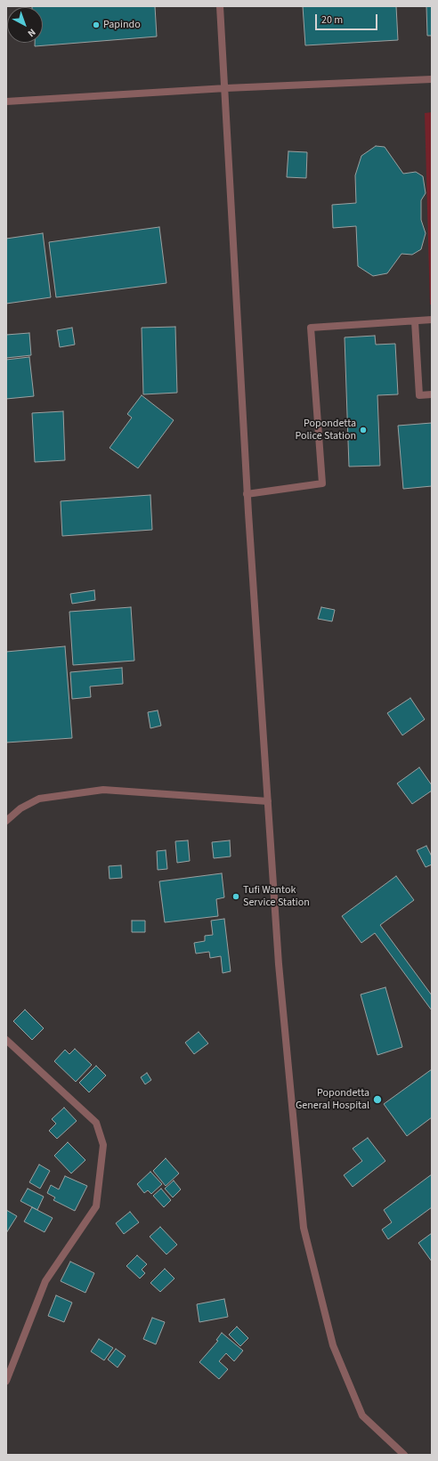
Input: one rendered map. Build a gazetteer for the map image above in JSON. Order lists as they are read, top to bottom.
{
  "places": [
    "Papindo",
    "Popondetta Police Station",
    "Tufi Wantok Service Station",
    "Popondetta General Hospital"
  ],
  "scale_bar": "20 m",
  "north": "bottom right"
}
